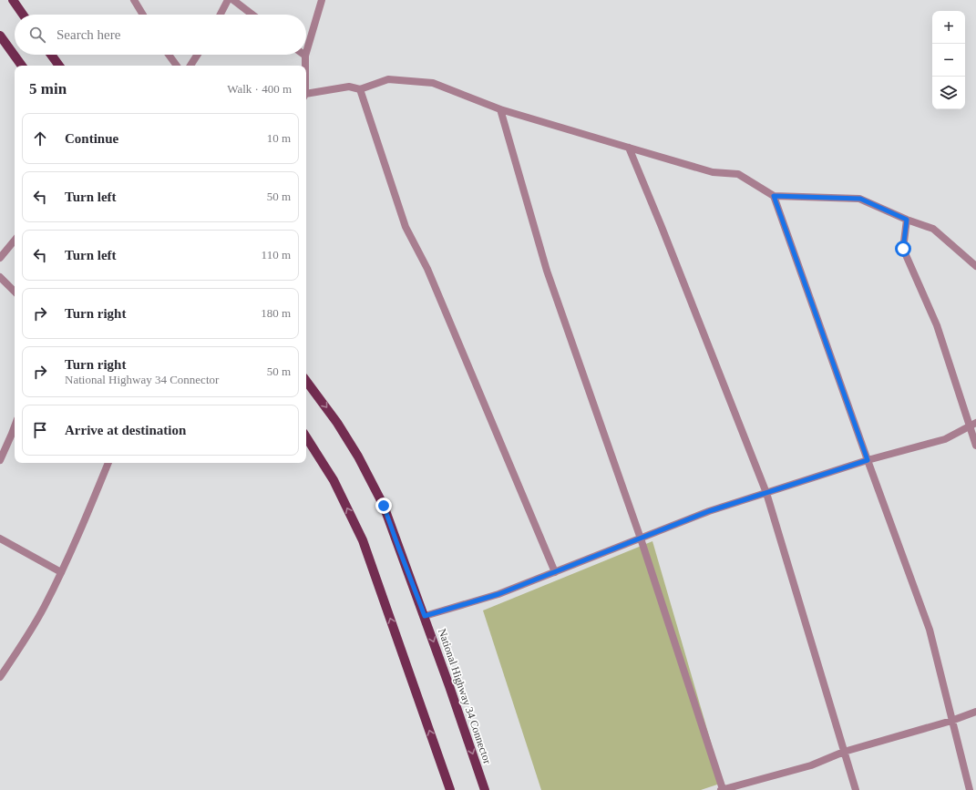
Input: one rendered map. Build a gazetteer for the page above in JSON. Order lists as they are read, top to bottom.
{
  "streets": {
    "main road": ["National Highway 34 Connector"]
  },
  "page": {
    "map_buttons": ["+", "−"],
    "search": "Search here",
    "heading": ["5 min", "Walk · 400 m"],
    "list": [
      ["Continue", "10 m"],
      ["Turn left", "50 m"],
      ["Turn left", "110 m"],
      ["Turn right", "180 m"],
      ["Turn right", "National Highway 34 Connector", "50 m"],
      "Arrive at destination"
    ]
  }
}
